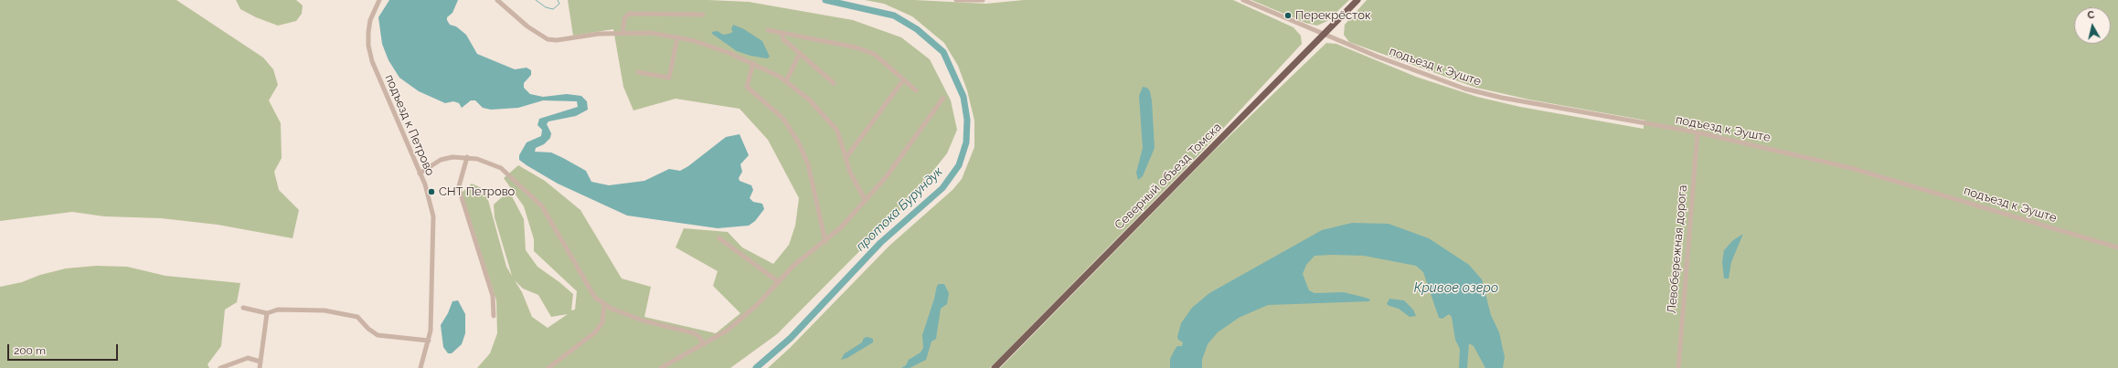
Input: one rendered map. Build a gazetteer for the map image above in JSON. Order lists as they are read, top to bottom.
{
  "streets": {
    "main road": ["Северный объезд Томска"],
    "street": ["подъезд к Эуште", "подъезд к Петрово", "Левобережная дорога"]
  },
  "crossings": [
    ["подъезд к Эуште", "Северный объезд Томска"],
    ["подъезд к Эуште", "Левобережная дорога"]
  ],
  "water": ["протока Бурундук", "Кривое озеро"],
  "places": ["Перекрёсток", "СНТ Петрово"],
  "scale_bar": "200 m",
  "north": "top"
}
